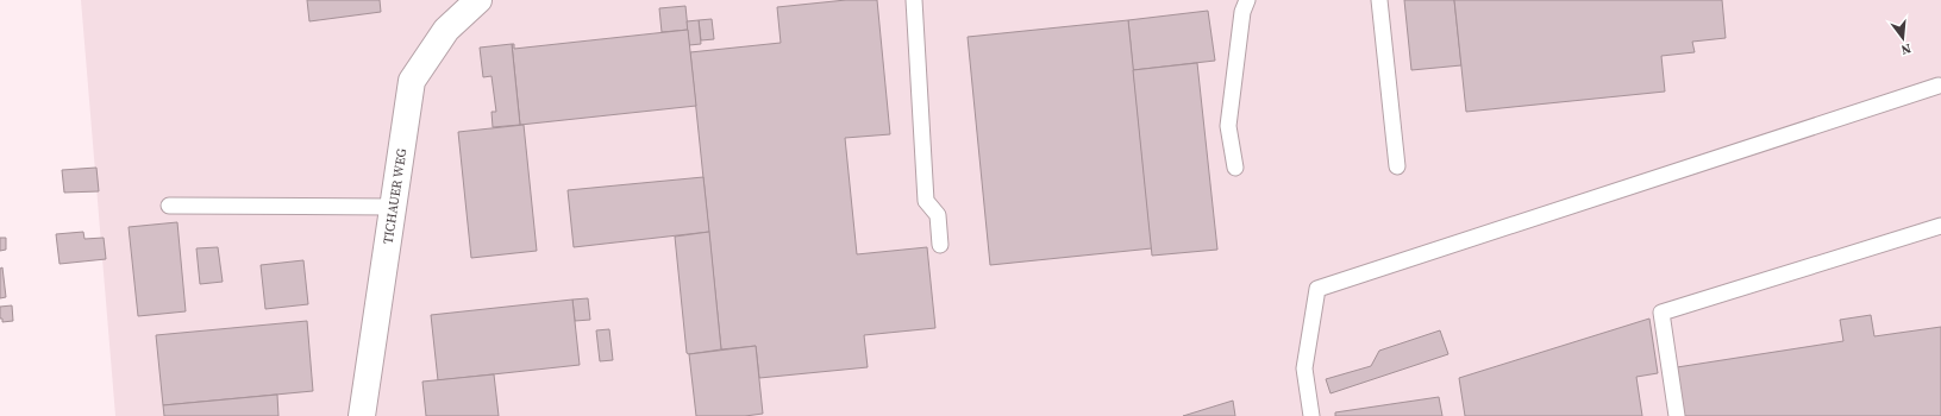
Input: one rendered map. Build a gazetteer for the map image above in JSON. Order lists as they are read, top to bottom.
{
  "streets": {
    "street": ["TICHAUER WEG"]
  },
  "north": "bottom"
}
